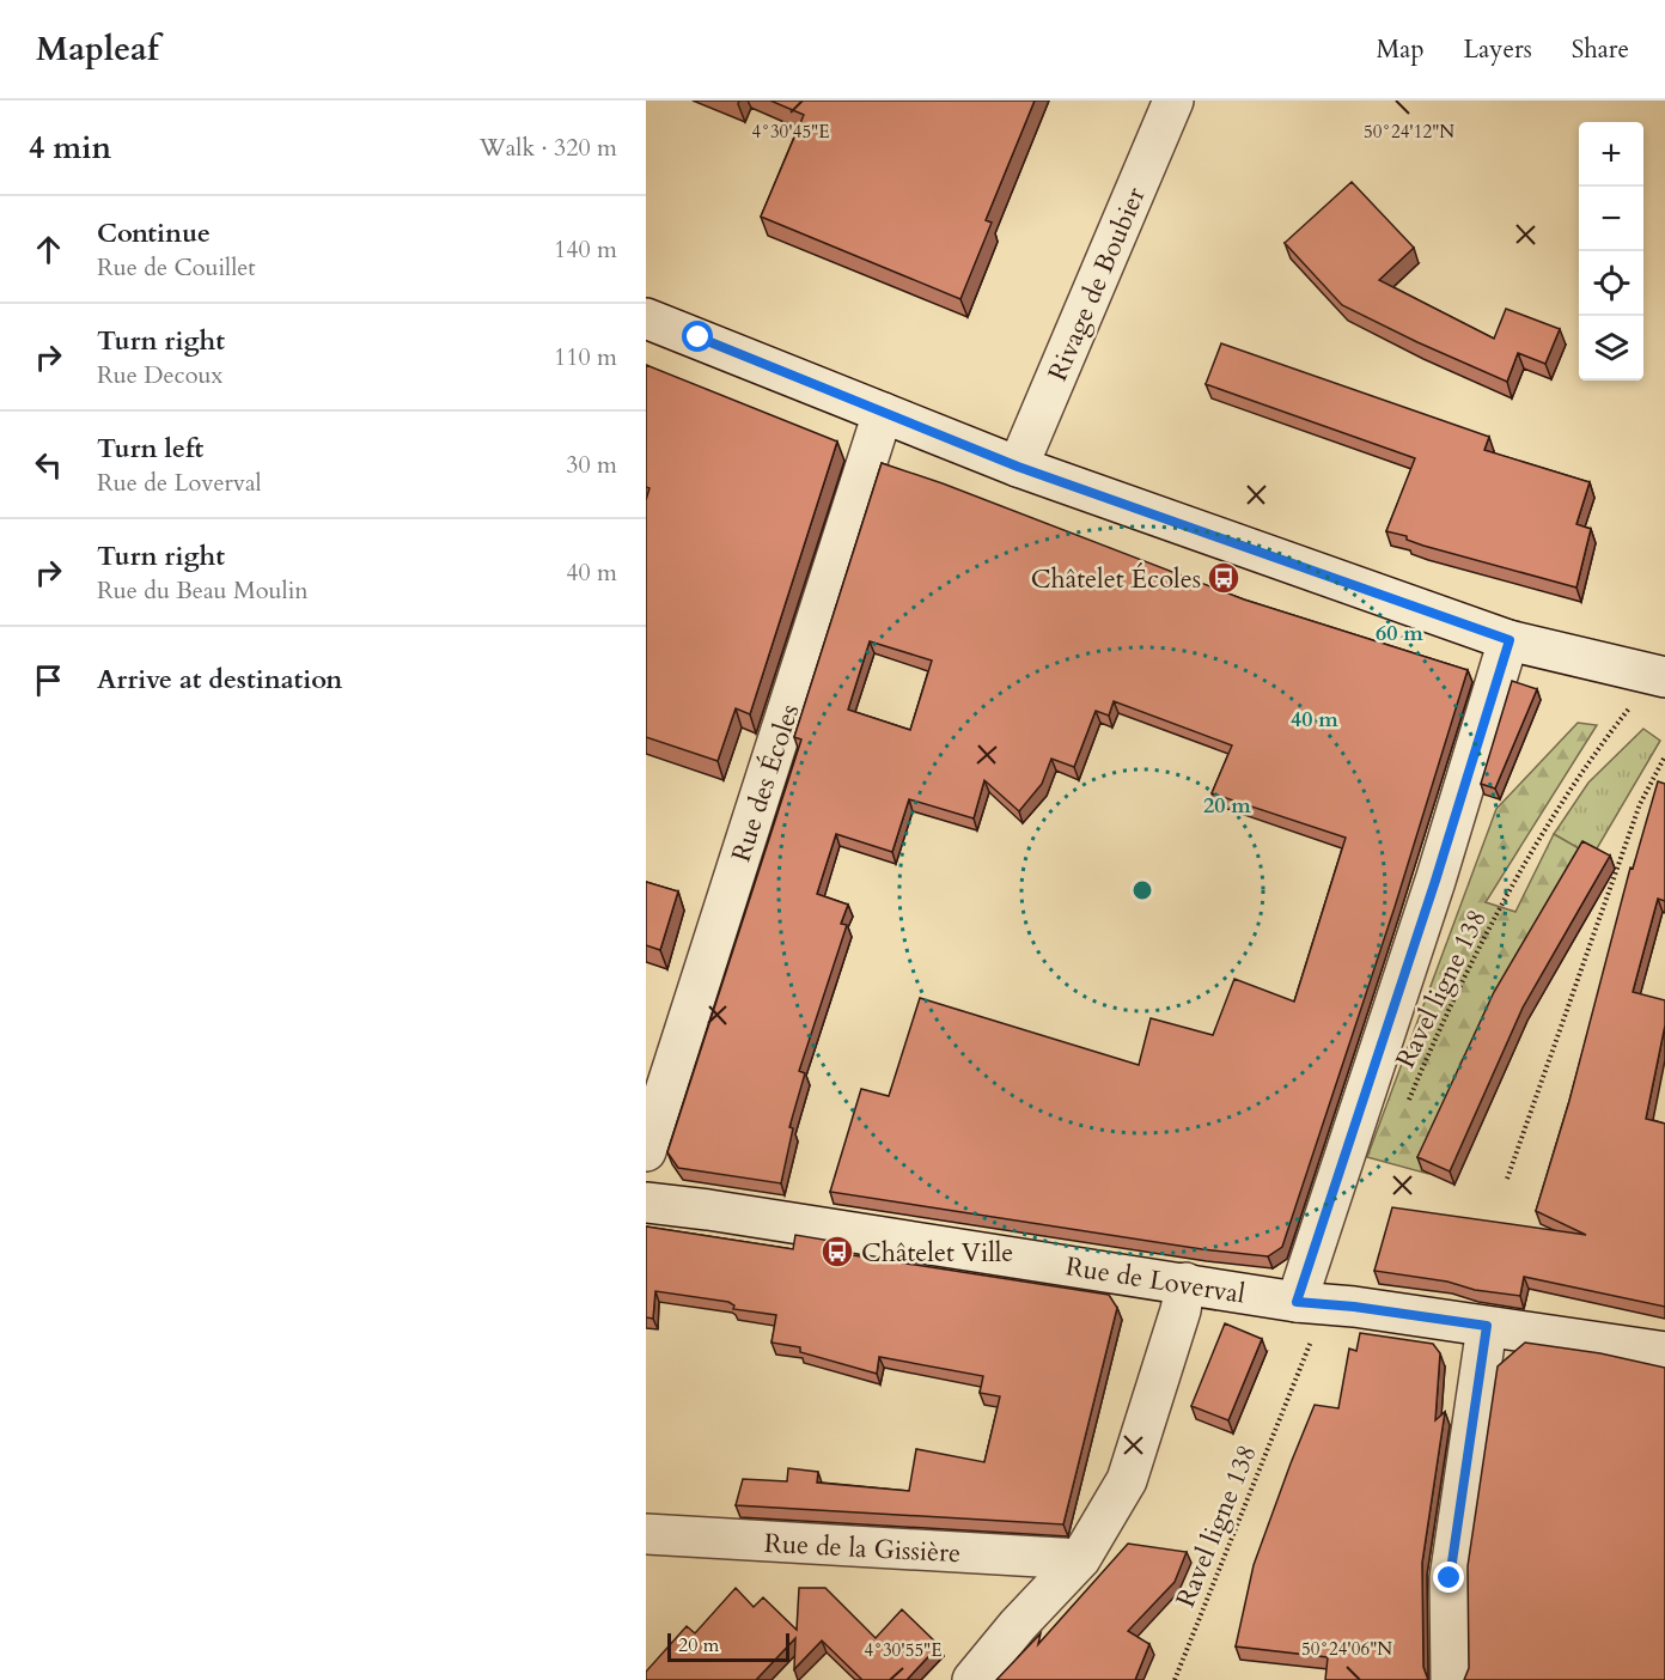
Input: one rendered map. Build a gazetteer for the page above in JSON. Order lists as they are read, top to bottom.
{
  "streets": {
    "street": [
      "Rivage de Boubier",
      "Rue des Écoles",
      "Rue de Loverval",
      "Rue de la Gissière"
    ],
    "path": ["Ravel ligne 138"]
  },
  "crossings": [
    ["Ravel ligne 138", "Rue de Loverval"]
  ],
  "places": {
    "bus stop": ["Châtelet Écoles", "Châtelet Ville"]
  },
  "scale_bar": "20 m",
  "page": {
    "header": "Mapleaf",
    "nav": ["Map", "Layers", "Share"],
    "heading": ["4 min", "Walk · 320 m"],
    "map_buttons": ["+", "−"],
    "list": [
      ["Continue", "Rue de Couillet", "140 m"],
      ["Turn right", "Rue Decoux", "110 m"],
      ["Turn left", "Rue de Loverval", "30 m"],
      ["Turn right", "Rue du Beau Moulin", "40 m"],
      "Arrive at destination"
    ],
    "scale": "20 m"
  },
  "coordinates": [
    "4°30'45\"E",
    "50°24'12\"N",
    "50°24'06\"N",
    "4°30'55\"E"
  ],
  "rings": ["60 m", "40 m", "20 m"]
}
